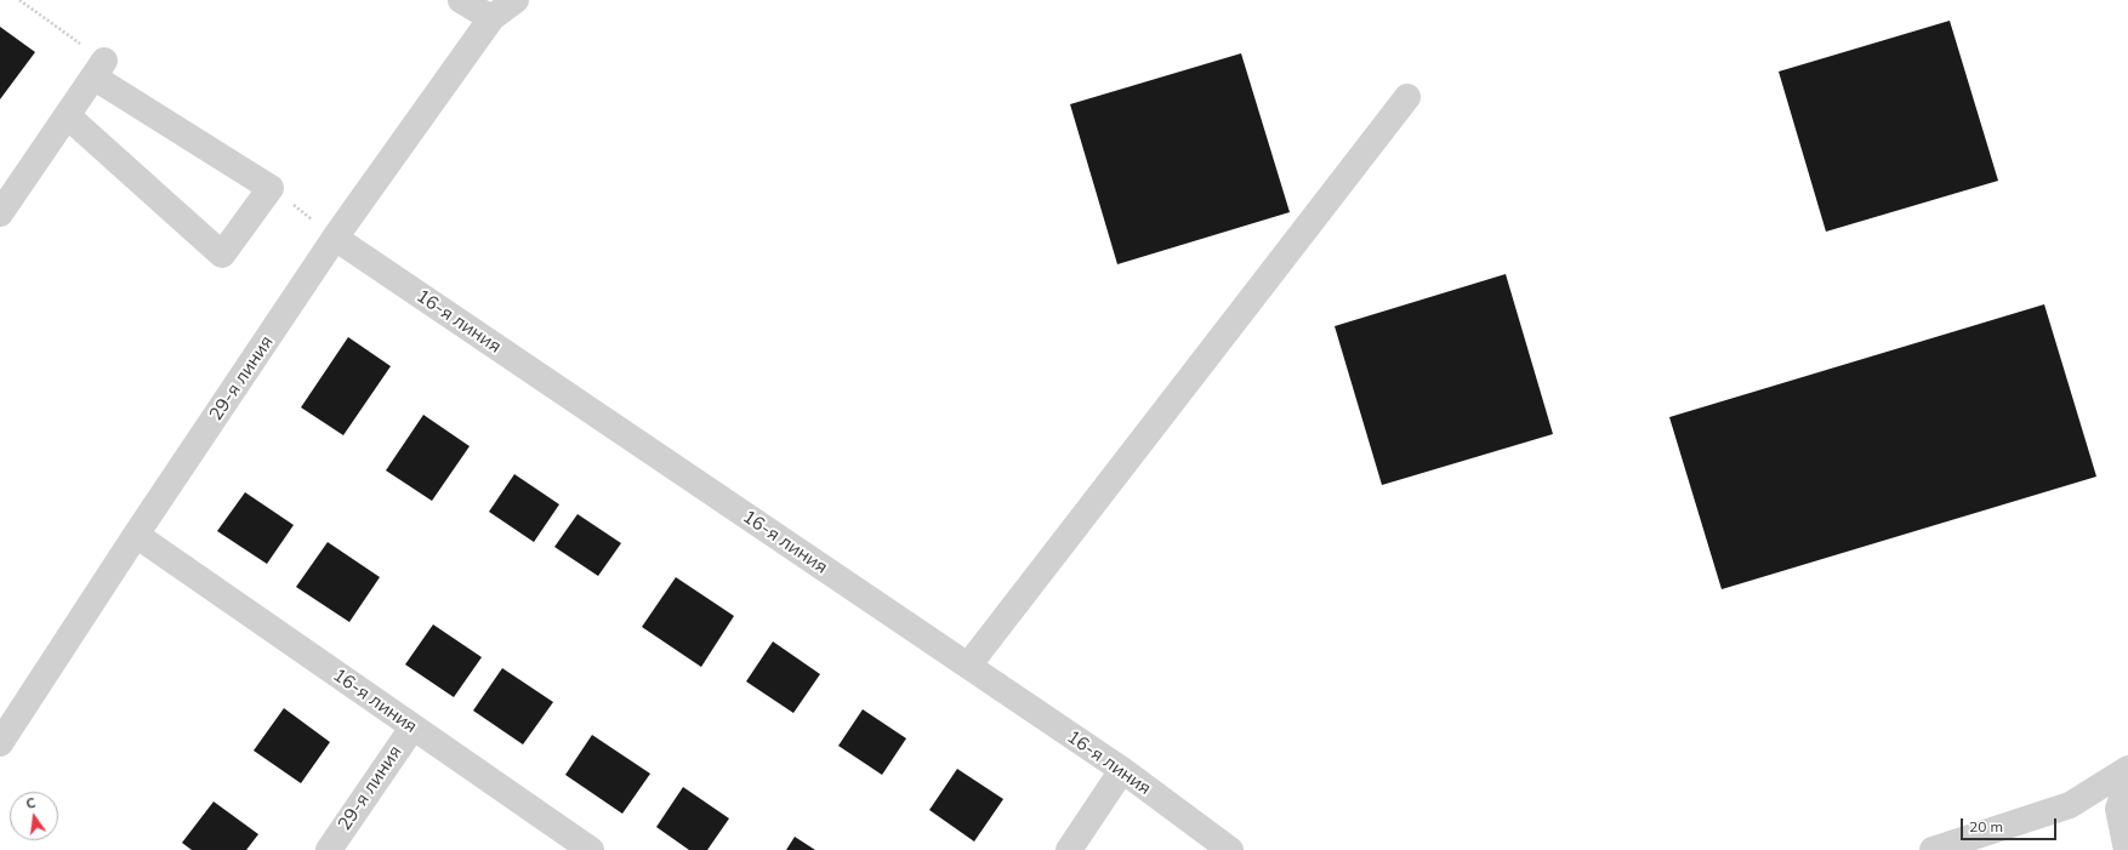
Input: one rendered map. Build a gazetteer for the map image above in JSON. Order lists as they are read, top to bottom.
{
  "streets": {
    "street": ["16-я линия", "29-я линия"]
  },
  "crossings": [
    ["16-я линия", "29-я линия"]
  ],
  "scale_bar": "20 m",
  "north": "top"
}
